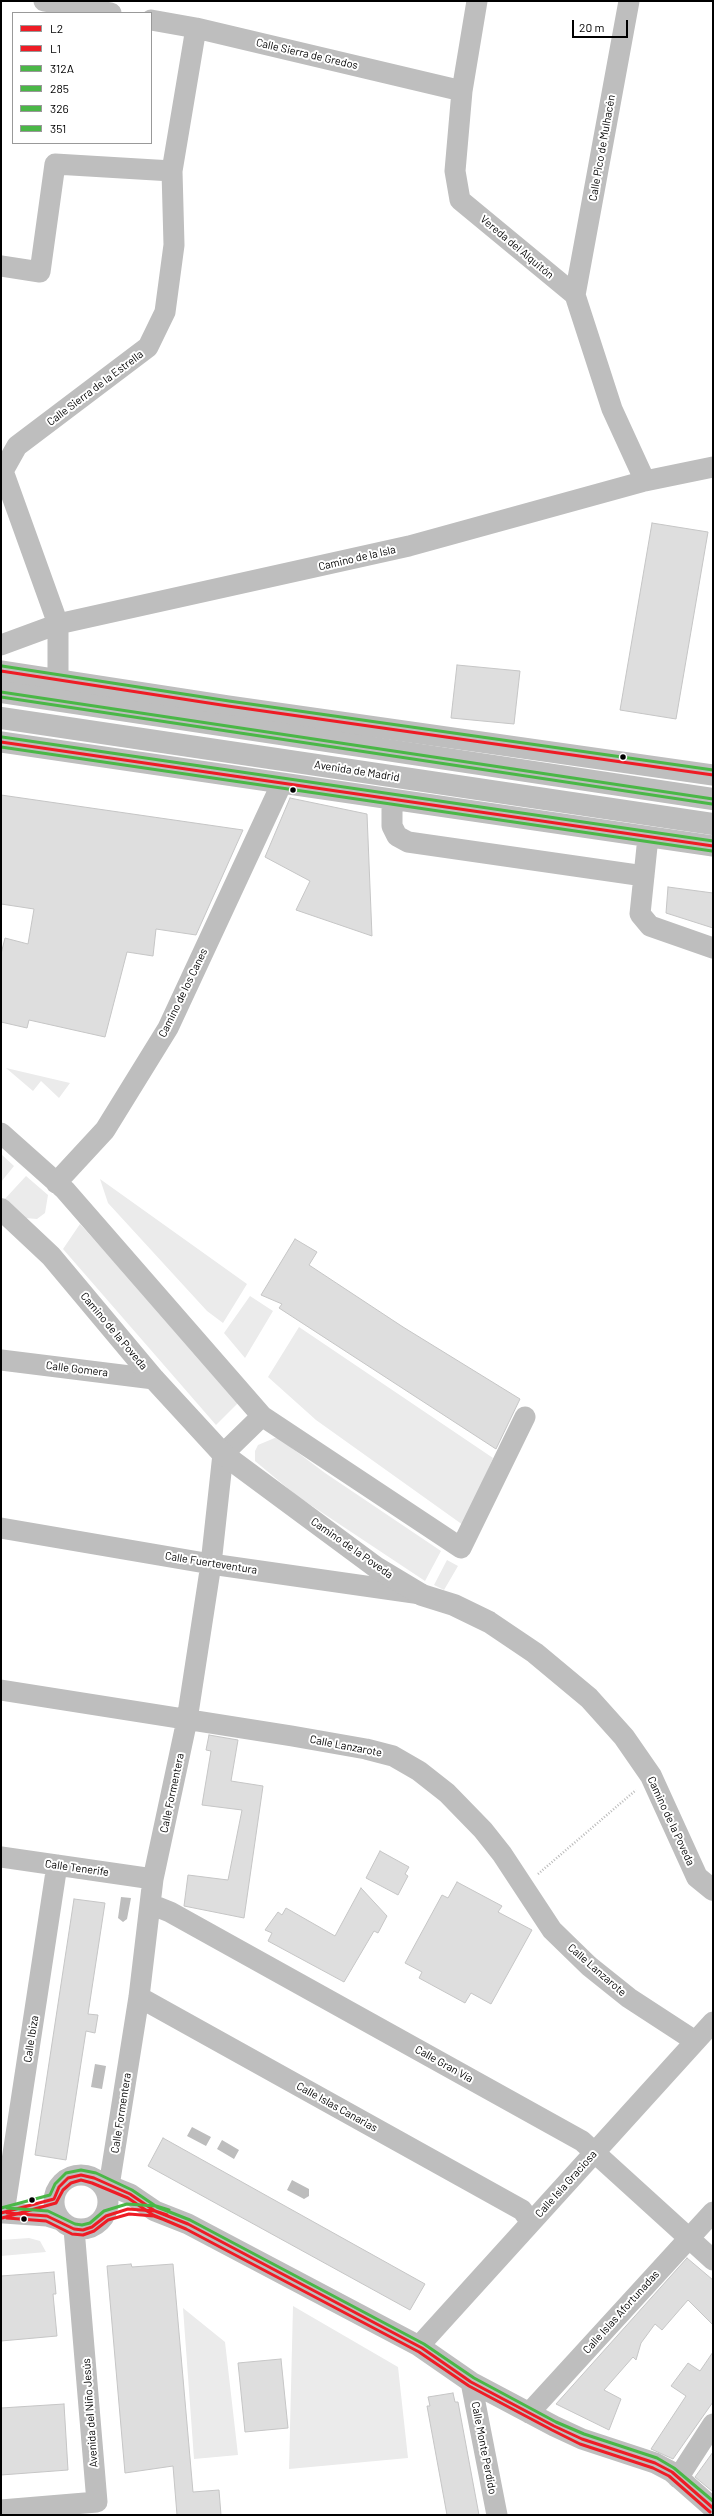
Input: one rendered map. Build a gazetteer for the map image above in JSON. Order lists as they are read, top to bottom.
{
  "streets": {
    "main road": ["Avenida de Madrid", "Camino de la Poveda"],
    "street": [
      "Calle Sierra de Gredos",
      "Calle Pico de Mulhacén",
      "Vereda del Alquitón",
      "Calle Sierra de la Estrella",
      "Camino de la Isla",
      "Camino de los Canes",
      "Calle Gomera",
      "Calle Fuerteventura",
      "Calle Lanzarote",
      "Calle Formentera",
      "Calle Tenerife",
      "Calle Ibiza",
      "Calle Gran Vía",
      "Calle Islas Canarias",
      "Calle Isla Graciosa",
      "Calle Islas Afortunadas",
      "Avenida del Niño Jesús",
      "Calle Monte Perdido"
    ]
  },
  "crossings": [
    ["Calle Sierra de Gredos", "Vereda del Alquitón"],
    ["Calle Sierra de Gredos", "Calle Sierra de la Estrella"],
    ["Calle Pico de Mulhacén", "Vereda del Alquitón"],
    ["Calle Sierra de la Estrella", "Camino de la Isla"],
    ["Camino de la Poveda", "Calle Gomera"],
    ["Camino de la Poveda", "Calle Fuerteventura"],
    ["Camino de la Poveda", "Calle Formentera"],
    ["Calle Fuerteventura", "Calle Formentera"],
    ["Calle Lanzarote", "Calle Formentera"],
    ["Calle Lanzarote", "Calle Isla Graciosa"],
    ["Calle Formentera", "Calle Tenerife"],
    ["Calle Formentera", "Calle Gran Vía"],
    ["Calle Formentera", "Calle Islas Canarias"],
    ["Calle Formentera", "Avenida del Niño Jesús"],
    ["Calle Tenerife", "Calle Ibiza"],
    ["Calle Gran Vía", "Calle Isla Graciosa"],
    ["Calle Gran Vía", "Calle Islas Afortunadas"],
    ["Calle Islas Canarias", "Calle Isla Graciosa"]
  ],
  "lines": [
    "transit line 351",
    "transit line L2",
    "transit line 285",
    "transit line 326",
    "transit line 312A",
    "transit line L1"
  ],
  "legend": [
    "L2",
    "L1",
    "312A",
    "285",
    "326",
    "351"
  ],
  "scale_bar": "20 m"
}
